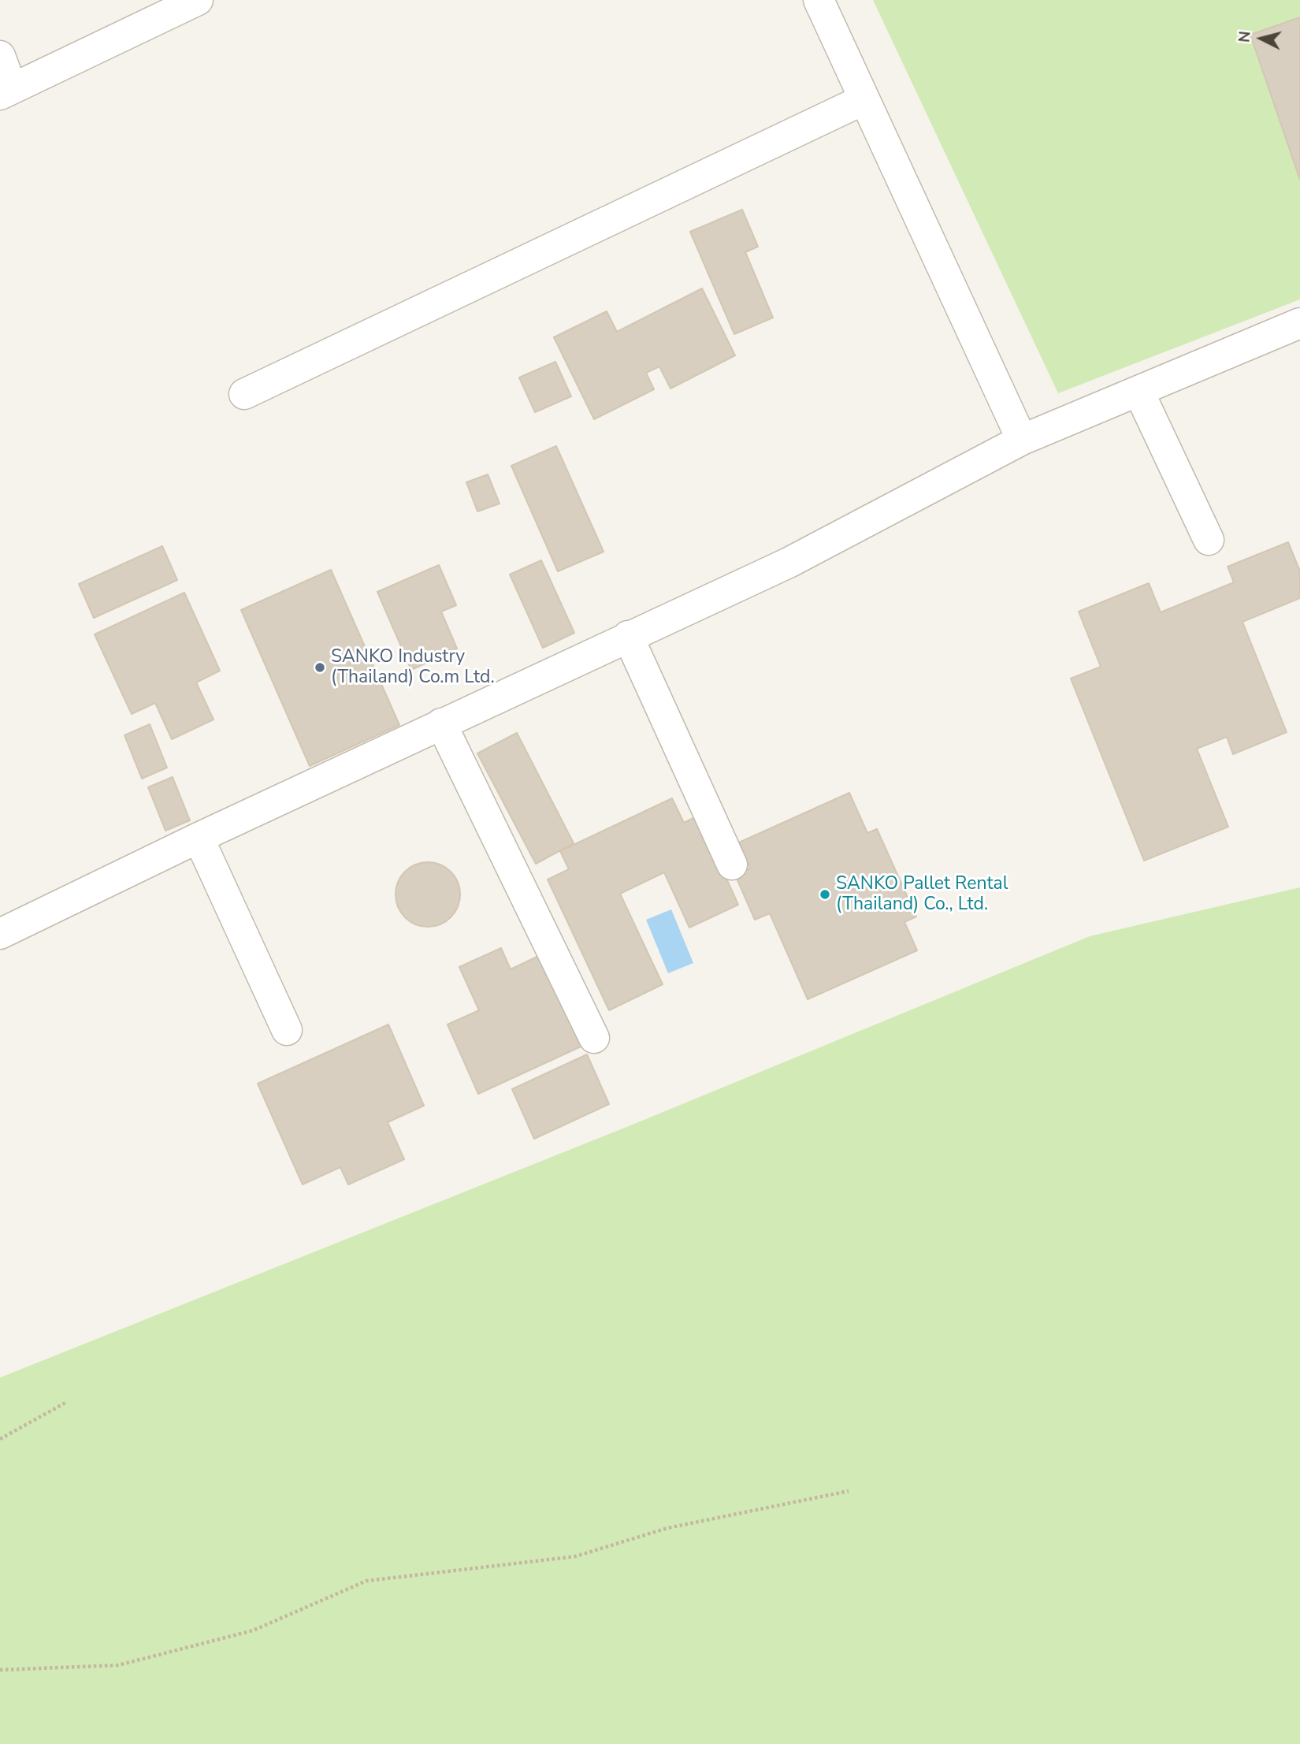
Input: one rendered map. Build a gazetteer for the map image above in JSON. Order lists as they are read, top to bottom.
{
  "places": ["SANKO Industry (Thailand) Co.m Ltd.", "SANKO Pallet Rental (Thailand) Co., Ltd."],
  "north": "left"
}
